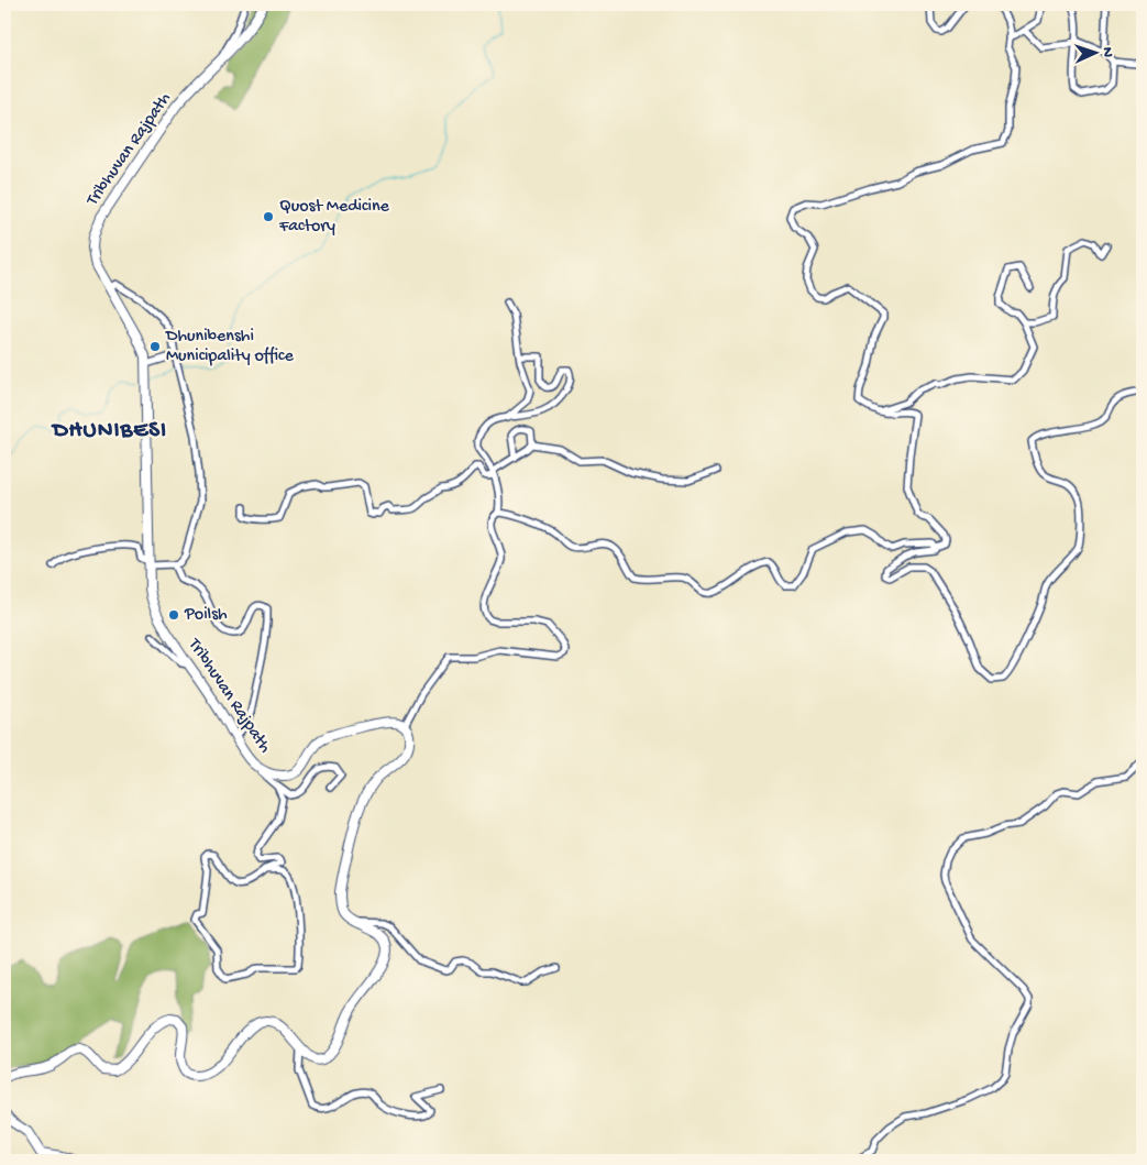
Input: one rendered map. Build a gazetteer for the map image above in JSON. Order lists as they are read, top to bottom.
{
  "streets": {
    "highway": ["Tribhuvan Rajpath"]
  },
  "districts": ["DHUNIBESI"],
  "places": ["Quost Medicine Factory", "Dhunibenshi Municipality office", "Poilsh"],
  "north": "right"
}
